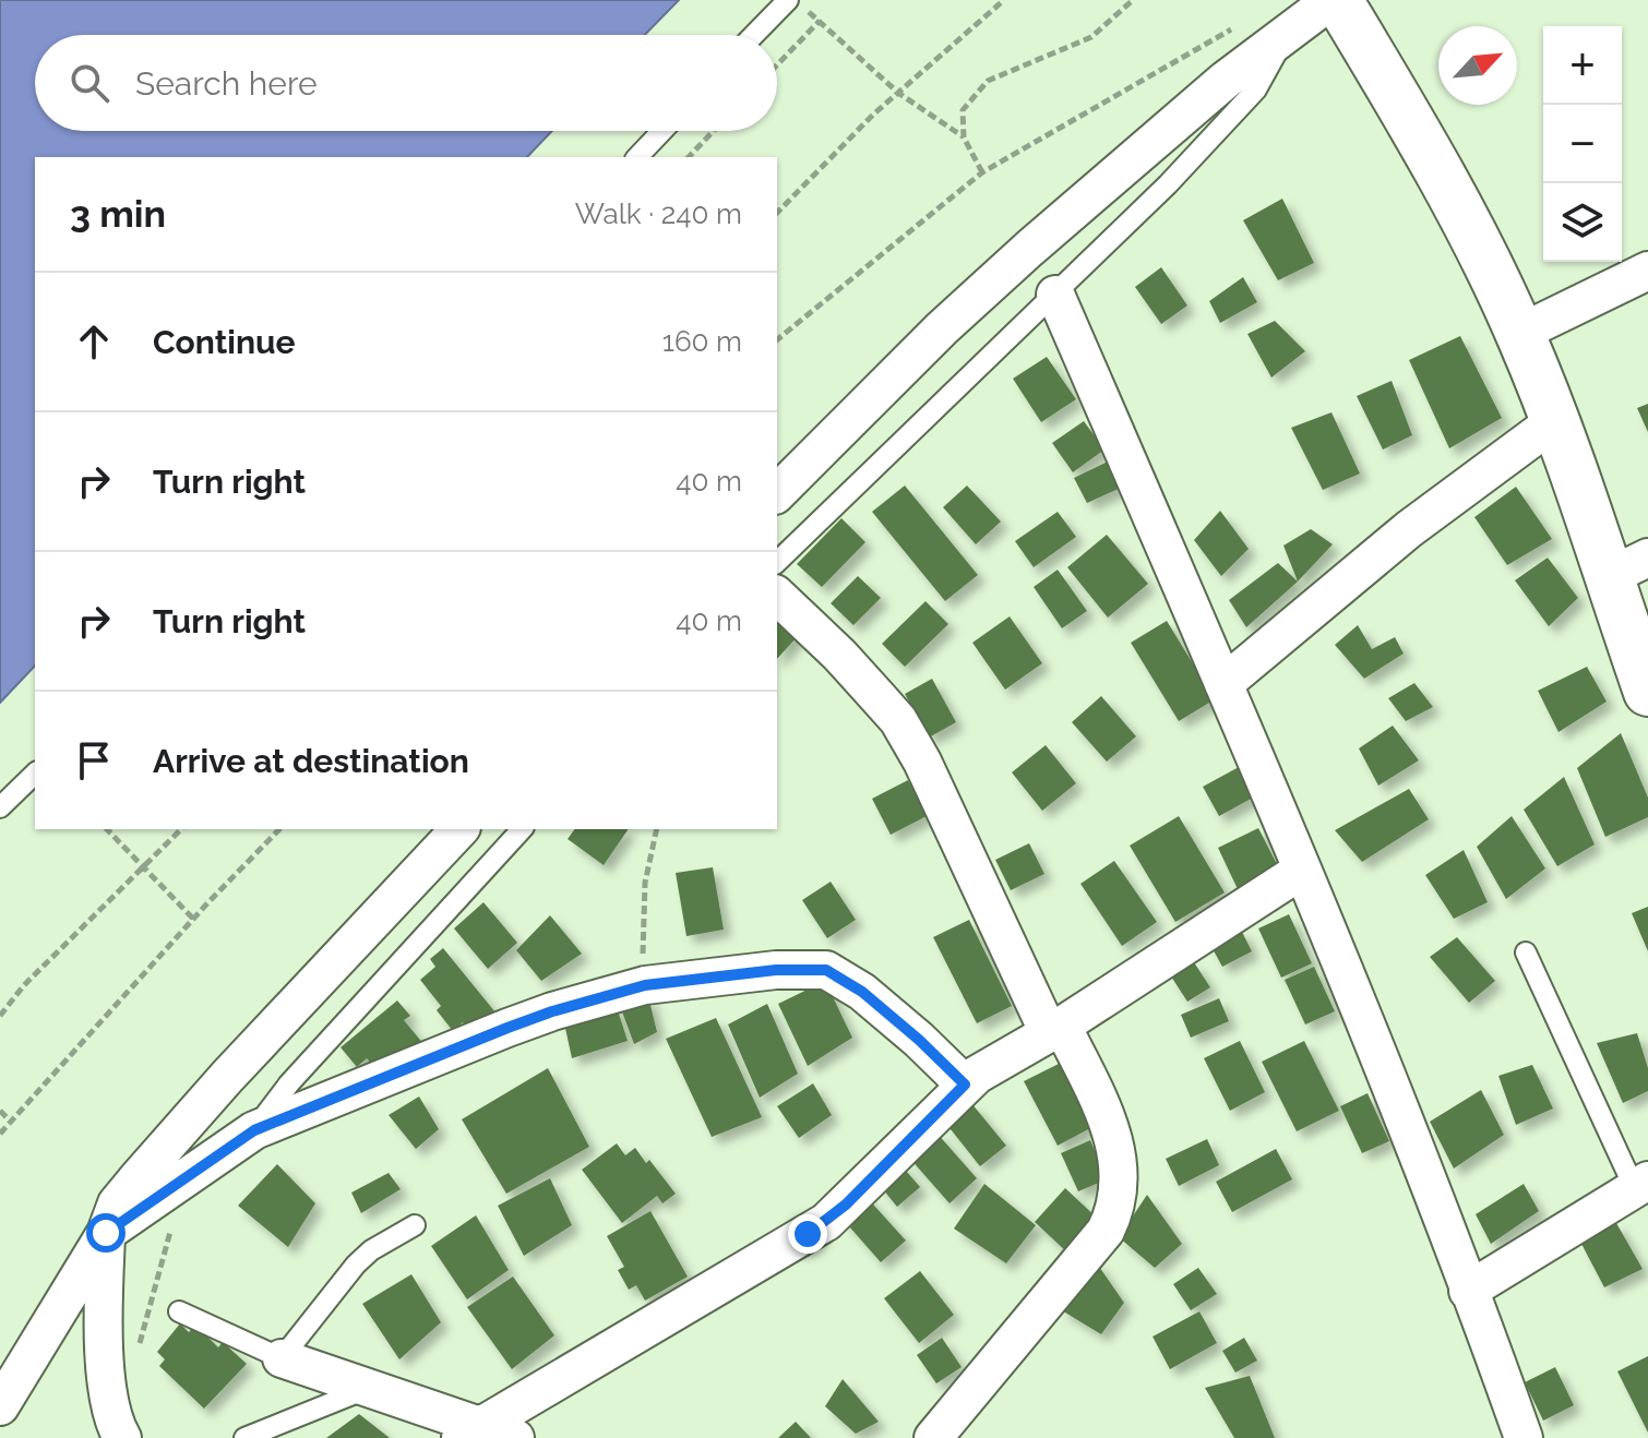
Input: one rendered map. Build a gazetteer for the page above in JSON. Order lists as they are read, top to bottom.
{
  "north": "top right",
  "page": {
    "map_buttons": ["+", "−"],
    "search": "Search here",
    "heading": ["3 min", "Walk · 240 m"],
    "list": [
      ["Continue", "160 m"],
      ["Turn right", "40 m"],
      ["Turn right", "40 m"],
      "Arrive at destination"
    ]
  }
}
